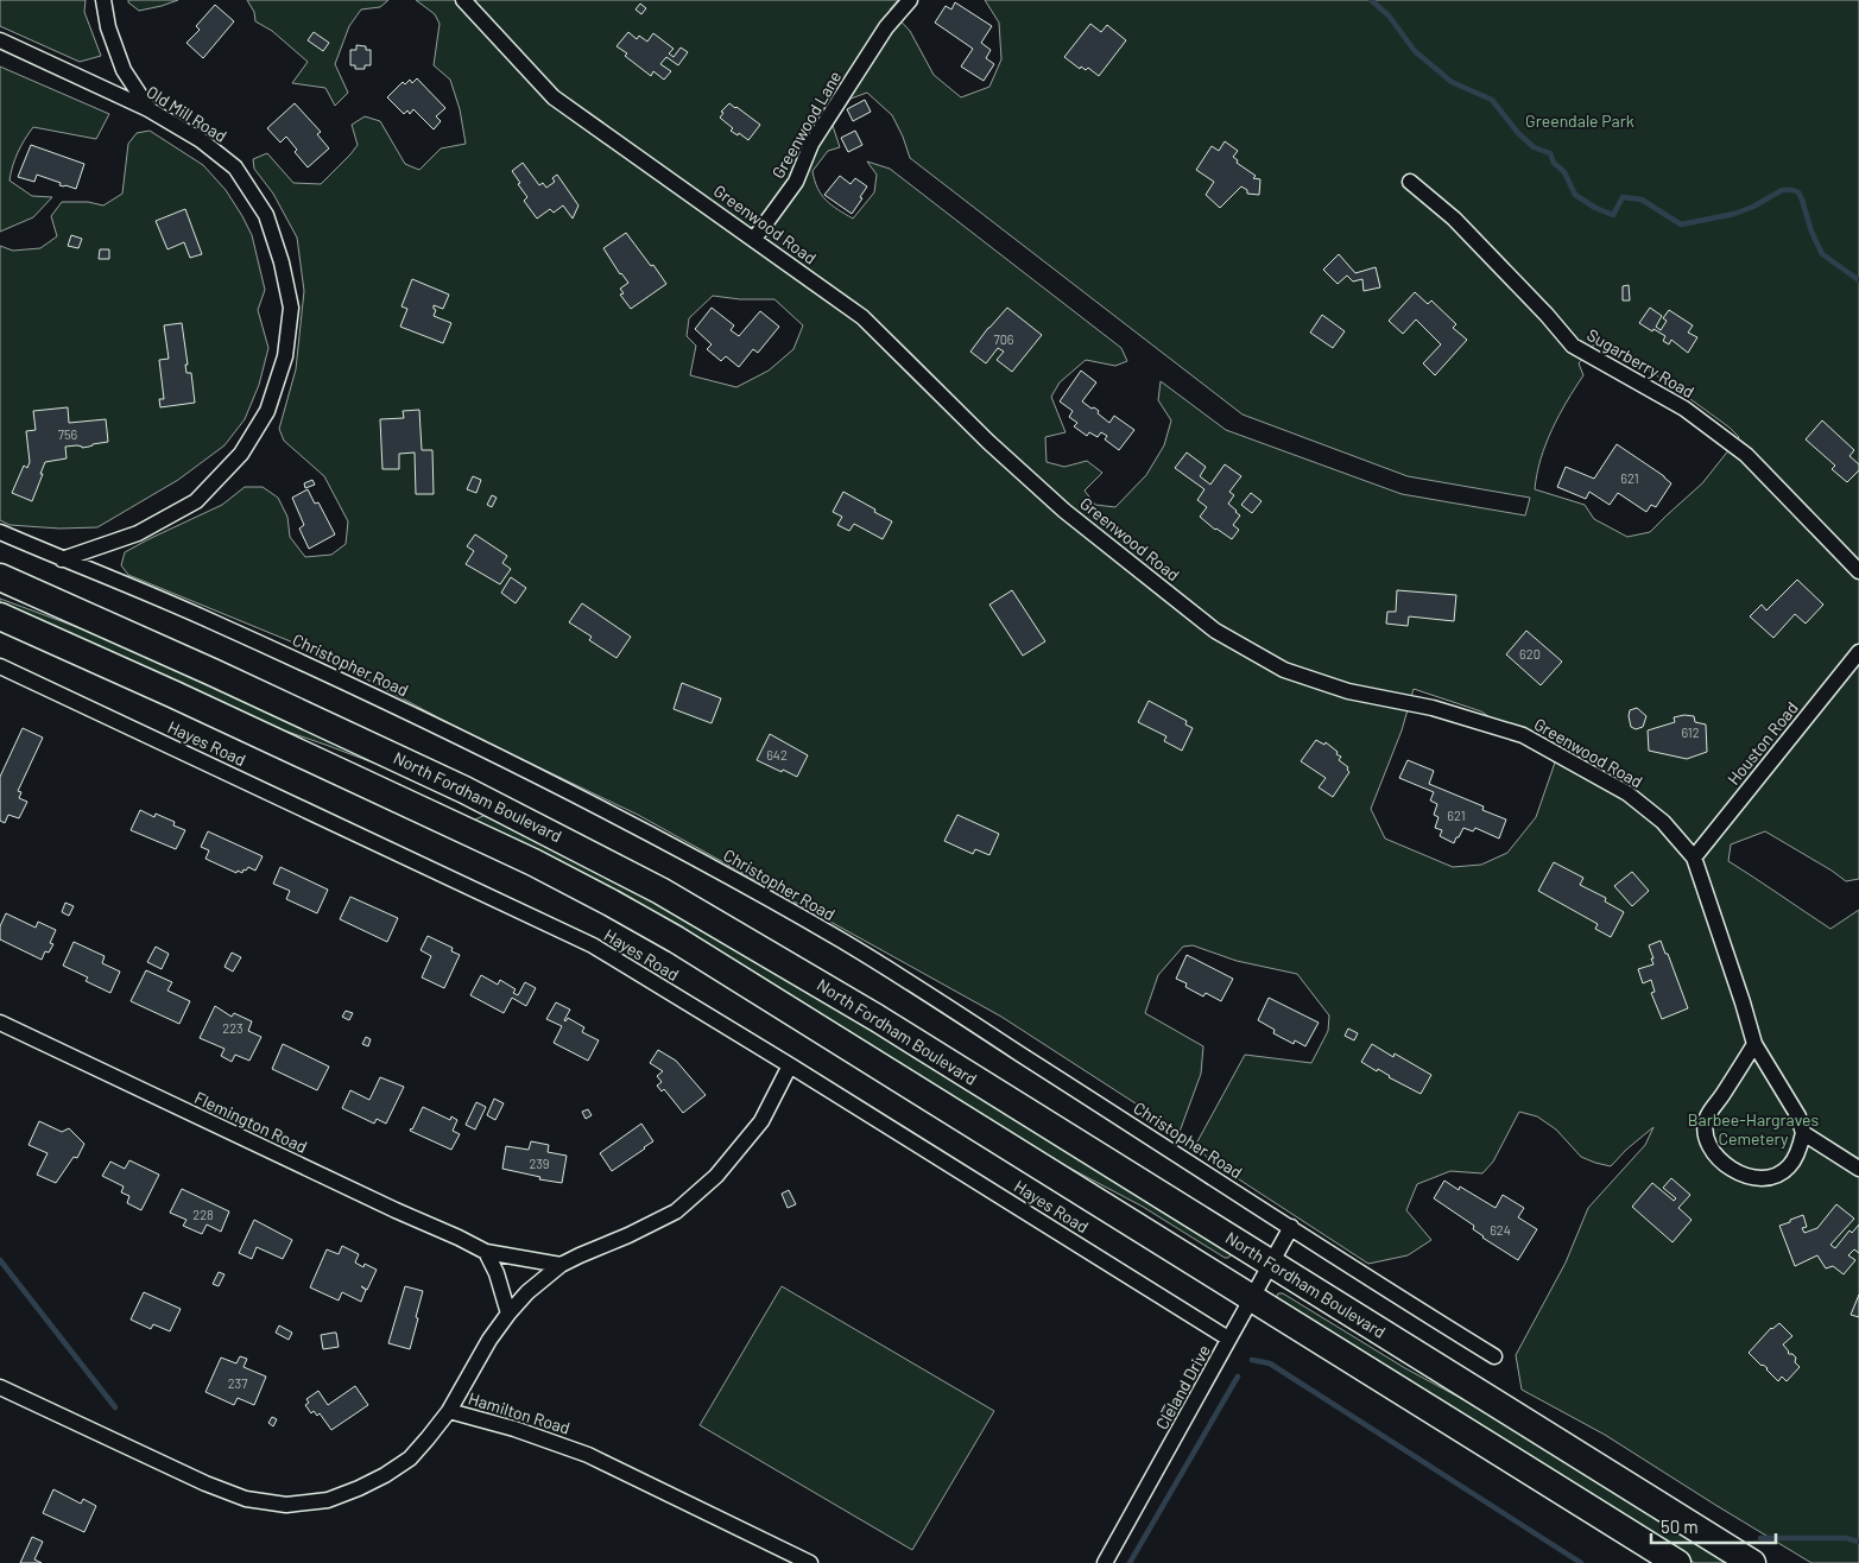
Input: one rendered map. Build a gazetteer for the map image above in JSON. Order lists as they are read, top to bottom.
{
  "streets": {
    "highway": ["North Fordham Boulevard"],
    "street": [
      "Old Mill Road",
      "Greenwood Lane",
      "Greenwood Road",
      "Sugarberry Road",
      "Christopher Road",
      "Hayes Road",
      "Houston Road",
      "Flemington Road",
      "Cleland Drive",
      "Hamilton Road"
    ]
  },
  "crossings": [
    ["Old Mill Road", "Christopher Road"],
    ["Greenwood Lane", "Greenwood Road"],
    ["Greenwood Road", "Houston Road"],
    ["Christopher Road", "Cleland Drive"],
    ["Hayes Road", "Cleland Drive"],
    ["North Fordham Boulevard", "Cleland Drive"]
  ],
  "parks": ["Greendale Park", "Barbee-Hargraves Cemetery"],
  "house_numbers": [
    "706",
    "756",
    "621",
    "620",
    "612",
    "642",
    "621",
    "223",
    "239",
    "228",
    "624",
    "237"
  ],
  "scale_bar": "50 m"
}
